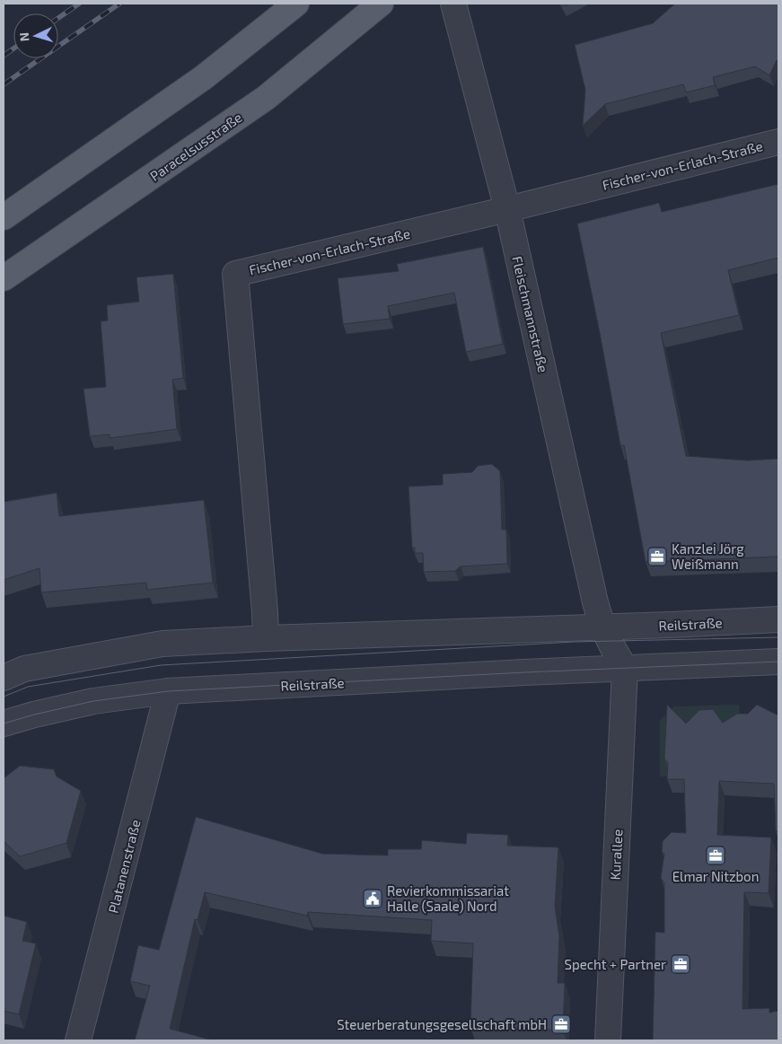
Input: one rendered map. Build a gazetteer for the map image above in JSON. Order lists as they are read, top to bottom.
{
  "streets": {
    "main road": ["Paracelsusstraße"],
    "street": [
      "Fischer-von-Erlach-Straße",
      "Fleischmannstraße",
      "Reilstraße",
      "Kurallee",
      "Platanenstraße"
    ]
  },
  "crossings": [
    ["Fischer-von-Erlach-Straße", "Fleischmannstraße"],
    ["Fischer-von-Erlach-Straße", "Reilstraße"],
    ["Fleischmannstraße", "Reilstraße"],
    ["Reilstraße", "Kurallee"],
    ["Reilstraße", "Platanenstraße"]
  ],
  "places": {
    "office": [
      "Kanzlei Jörg Weißmann",
      "Elmar Nitzbon",
      "Specht + Partner",
      "Steuerberatungsgesellschaft mbH"
    ],
    "public building": ["Revierkommissariat Halle (Saale) Nord"]
  },
  "north": "left"
}
